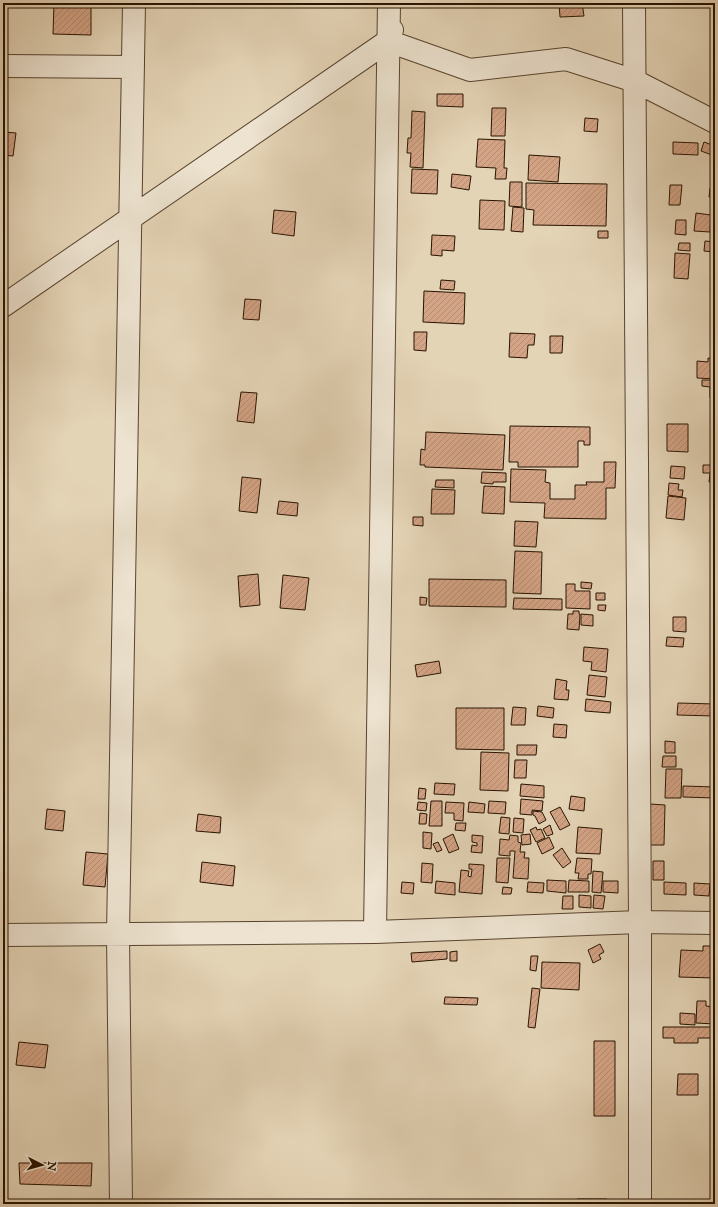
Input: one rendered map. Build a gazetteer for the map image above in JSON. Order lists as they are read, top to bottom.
{
  "north": "right"
}
